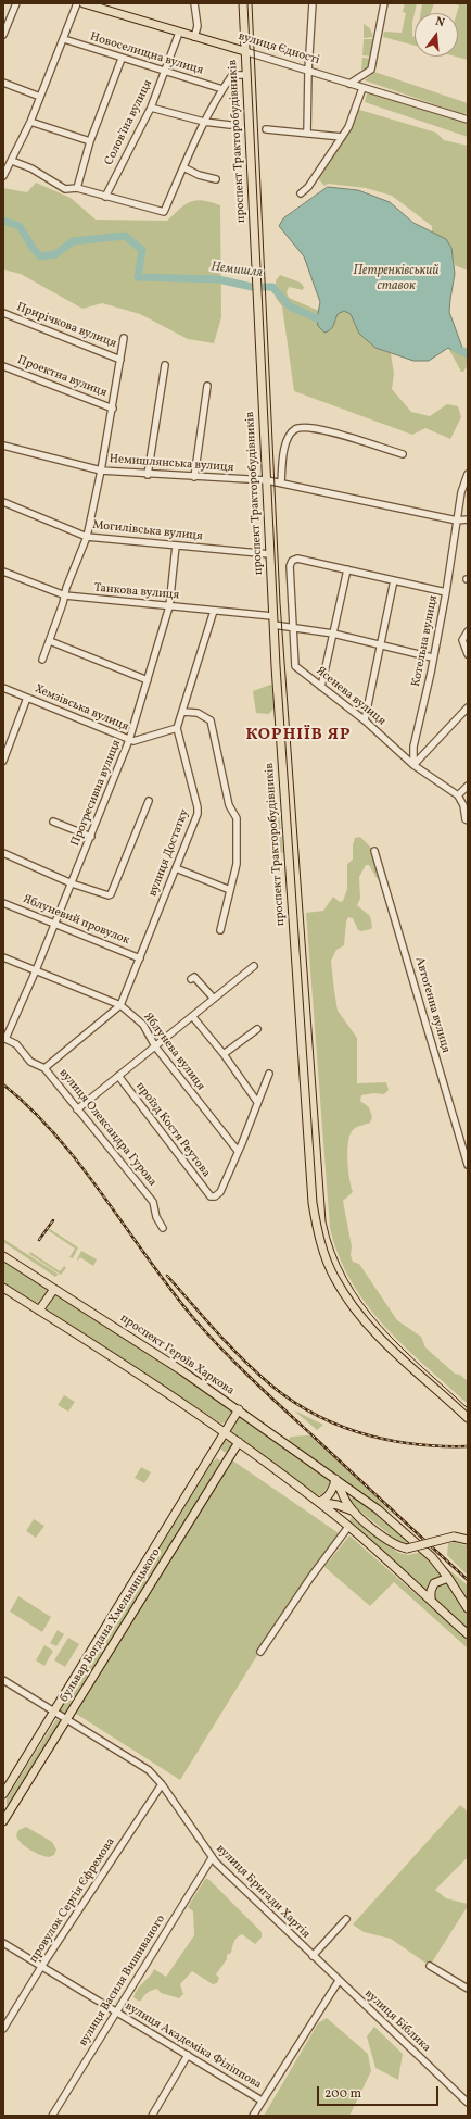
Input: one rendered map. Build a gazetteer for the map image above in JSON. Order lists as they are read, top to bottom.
{
  "streets": {
    "main road": [
      "вулиця Єдності",
      "проспект Тракторобудівників",
      "проспект Героїв Харкова",
      "бульвар Богдана Хмельницького"
    ],
    "street": [
      "Новоселищна вулиця",
      "Солов'їна вулиця",
      "Прирічкова вулиця",
      "Проектна вулиця",
      "Немишлянська вулиця",
      "Могилівська вулиця",
      "Танкова вулиця",
      "Котельна вулиця",
      "Ясенева вулиця",
      "Хемзівська вулиця",
      "Прогресивна вулиця",
      "вулиця Достатку",
      "Яблуневий провулок",
      "Автоґенна вулиця",
      "Яблунева вулиця",
      "вулиця Олександра Гурова",
      "проїзд Костя Реутова",
      "вулиця Бригади Хартія",
      "провулок Сергія Єфремова",
      "вулиця Василя Вишиваного",
      "вулиця Біблика",
      "вулиця Академіка Філіппова"
    ]
  },
  "crossings": [
    ["вулиця Єдності", "Солов'їна вулиця"],
    ["вулиця Єдності", "проспект Тракторобудівників"],
    ["Новоселищна вулиця", "Солов'їна вулиця"],
    ["проспект Тракторобудівників", "Немишлянська вулиця"],
    ["проспект Тракторобудівників", "Могилівська вулиця"],
    ["проспект Тракторобудівників", "Танкова вулиця"],
    ["Немишлянська вулиця", "Котельна вулиця"],
    ["Могилівська вулиця", "Прогресивна вулиця"],
    ["Танкова вулиця", "Котельна вулиця"],
    ["Танкова вулиця", "Ясенева вулиця"],
    ["Танкова вулиця", "Прогресивна вулиця"],
    ["Котельна вулиця", "Ясенева вулиця"],
    ["Хемзівська вулиця", "Прогресивна вулиця"],
    ["Хемзівська вулиця", "вулиця Достатку"],
    ["Прогресивна вулиця", "Яблуневий провулок"],
    ["Прогресивна вулиця", "Яблунева вулиця"],
    ["Прогресивна вулиця", "вулиця Олександра Гурова"],
    ["вулиця Достатку", "Яблуневий провулок"],
    ["вулиця Достатку", "Яблунева вулиця"],
    ["вулиця Достатку", "вулиця Олександра Гурова"],
    ["Яблунева вулиця", "проїзд Костя Реутова"],
    ["проспект Героїв Харкова", "бульвар Богдана Хмельницького"],
    ["бульвар Богдана Хмельницького", "вулиця Бригади Хартія"],
    ["вулиця Бригади Хартія", "провулок Сергія Єфремова"],
    ["вулиця Бригади Хартія", "вулиця Василя Вишиваного"],
    ["вулиця Бригади Хартія", "вулиця Біблика"],
    ["провулок Сергія Єфремова", "вулиця Академіка Філіппова"],
    ["вулиця Василя Вишиваного", "вулиця Академіка Філіппова"]
  ],
  "districts": ["КОРНІЇВ ЯР"],
  "water": ["Немишля", "Петренківський ставок"],
  "scale_bar": "200 m",
  "north": "top"
}
